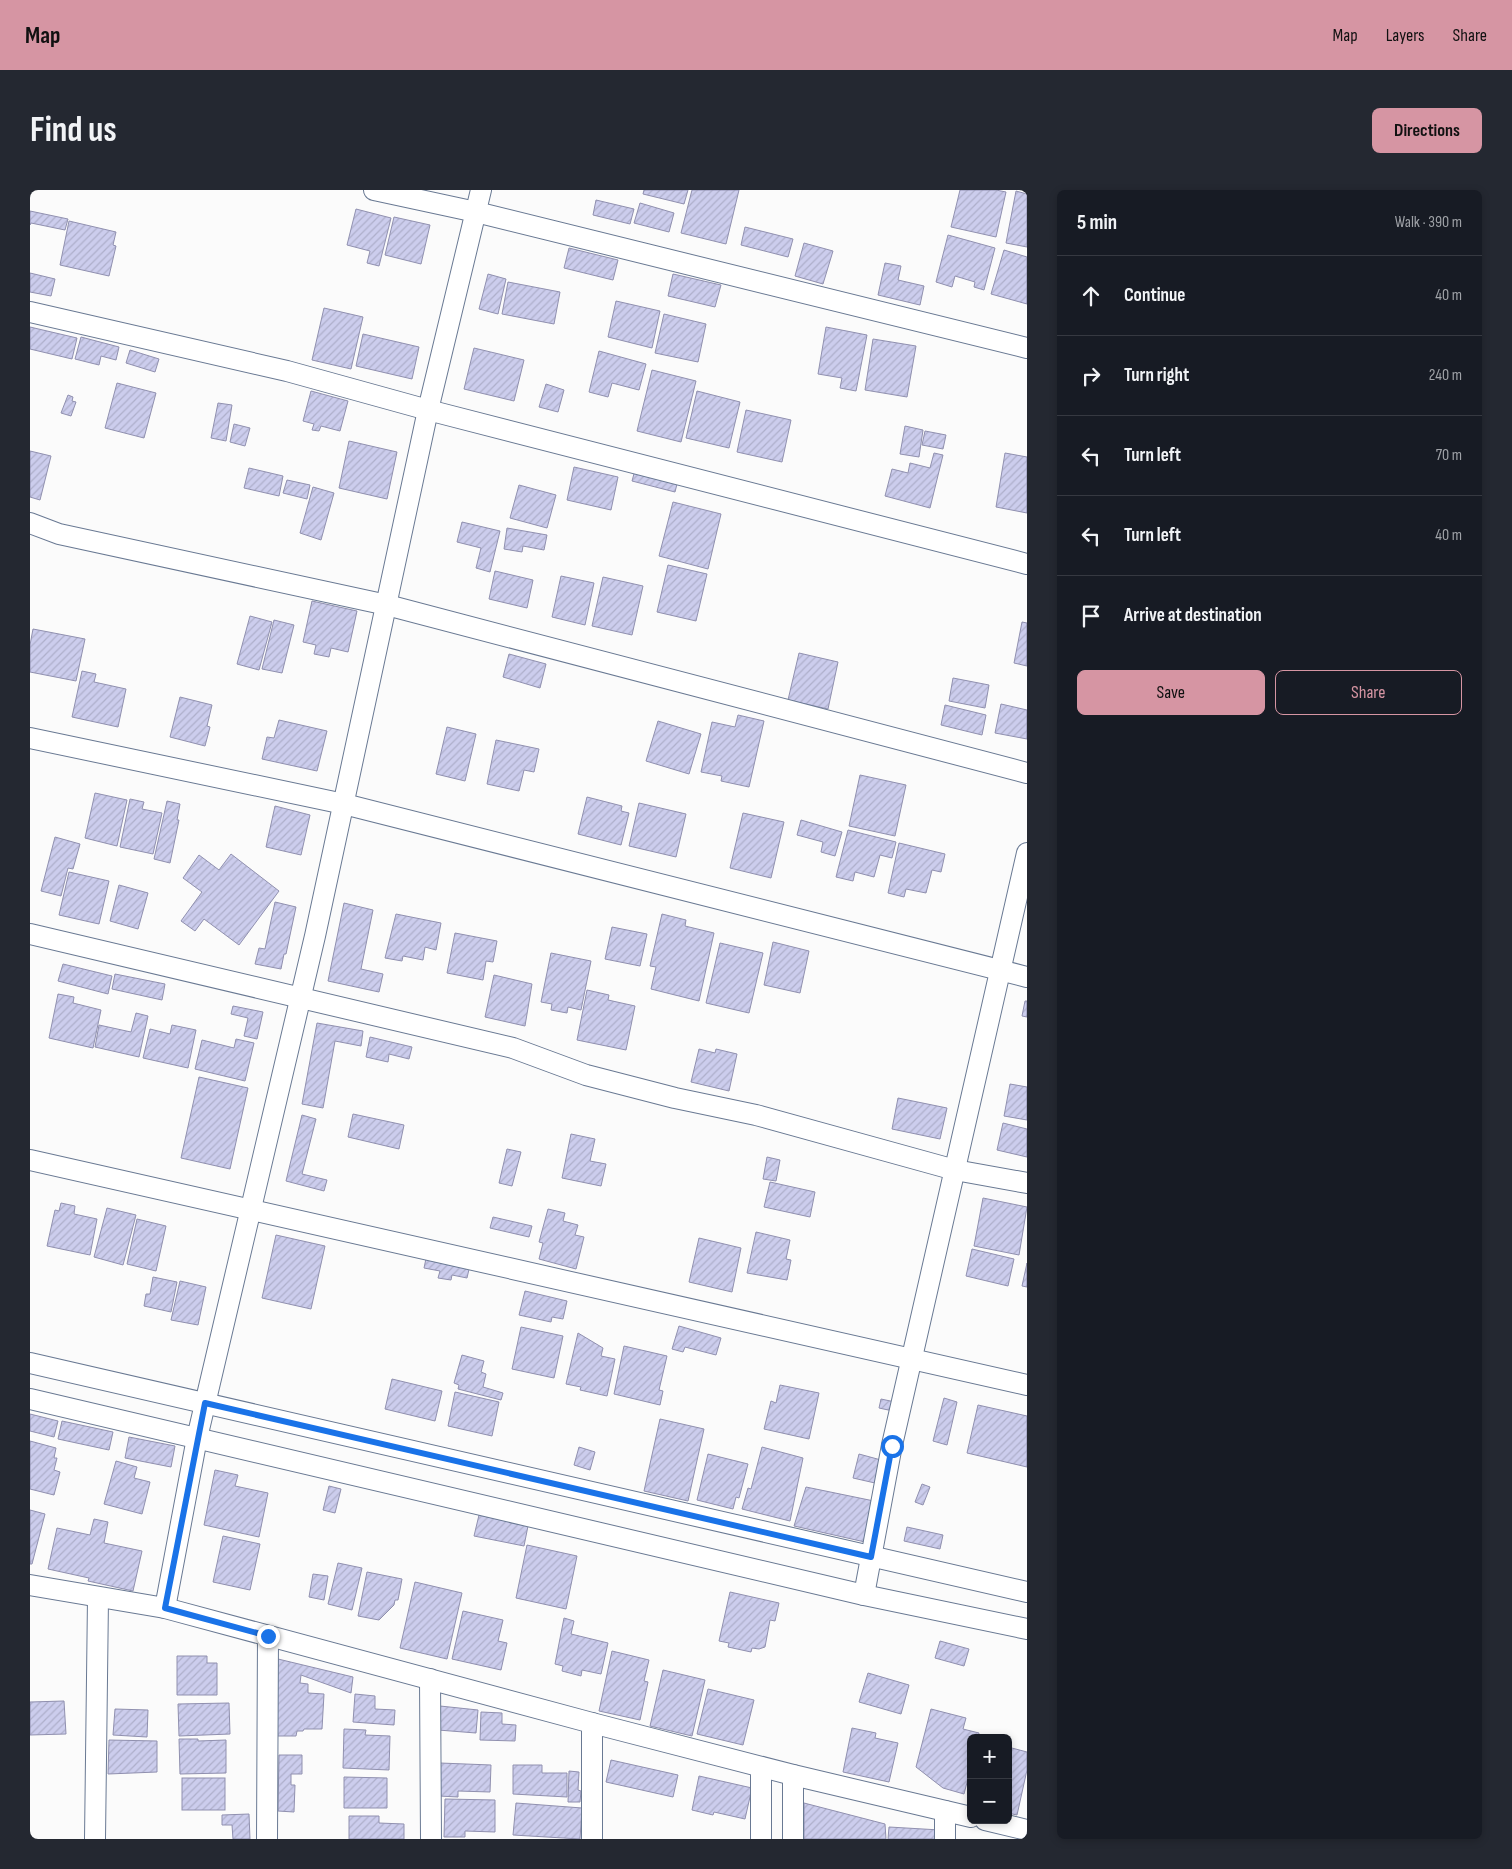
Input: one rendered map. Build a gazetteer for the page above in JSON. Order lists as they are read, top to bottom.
{
  "page": {
    "header": "Map",
    "nav": ["Map", "Layers", "Share"],
    "buttons": [
      "Directions",
      ["Save", "Share"]
    ],
    "title": "Find us",
    "heading": ["5 min", "Walk · 390 m"],
    "list": [
      ["Continue", "40 m"],
      ["Turn right", "240 m"],
      ["Turn left", "70 m"],
      ["Turn left", "40 m"],
      "Arrive at destination"
    ],
    "map_buttons": ["+", "−"]
  }
}
